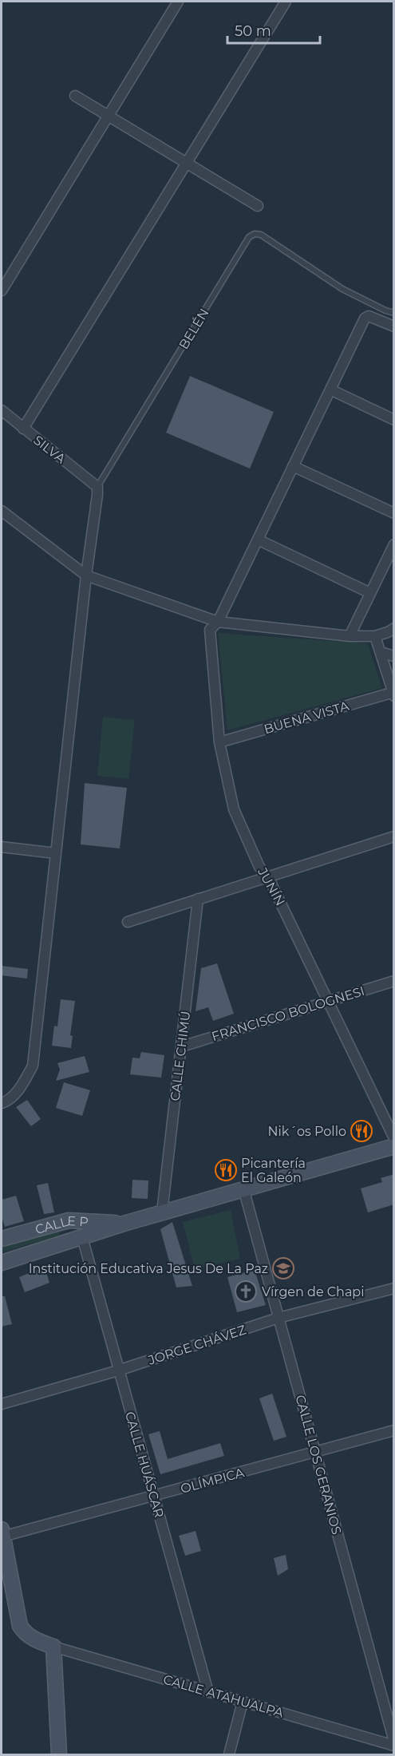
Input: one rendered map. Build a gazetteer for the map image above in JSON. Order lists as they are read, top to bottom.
{
  "streets": {
    "main road": ["CALLE P"],
    "street": [
      "BELÉN",
      "SILVA",
      "BUENA VISTA",
      "JUNÍN",
      "FRANCISCO BOLOGNESI",
      "CALLE CHIMÚ",
      "JORGE CHÁVEZ",
      "CALLE HUÁSCAR",
      "CALLE LOS GERANIOS",
      "OLÍMPICA",
      "CALLE ATAHUALPA"
    ]
  },
  "crossings": [
    ["BELÉN", "SILVA"],
    ["BUENA VISTA", "JUNÍN"],
    ["JUNÍN", "FRANCISCO BOLOGNESI"],
    ["FRANCISCO BOLOGNESI", "CALLE CHIMÚ"],
    ["JORGE CHÁVEZ", "CALLE HUÁSCAR"],
    ["JORGE CHÁVEZ", "CALLE LOS GERANIOS"],
    ["CALLE HUÁSCAR", "OLÍMPICA"],
    ["CALLE HUÁSCAR", "CALLE ATAHUALPA"],
    ["CALLE LOS GERANIOS", "OLÍMPICA"]
  ],
  "places": {
    "restaurant": ["Nik´os Pollo", "Picantería El Galeón"],
    "school or university": ["Institución Educativa Jesus De La Paz"],
    "church": ["Vírgen de Chapi"]
  },
  "scale_bar": "50 m"
}
